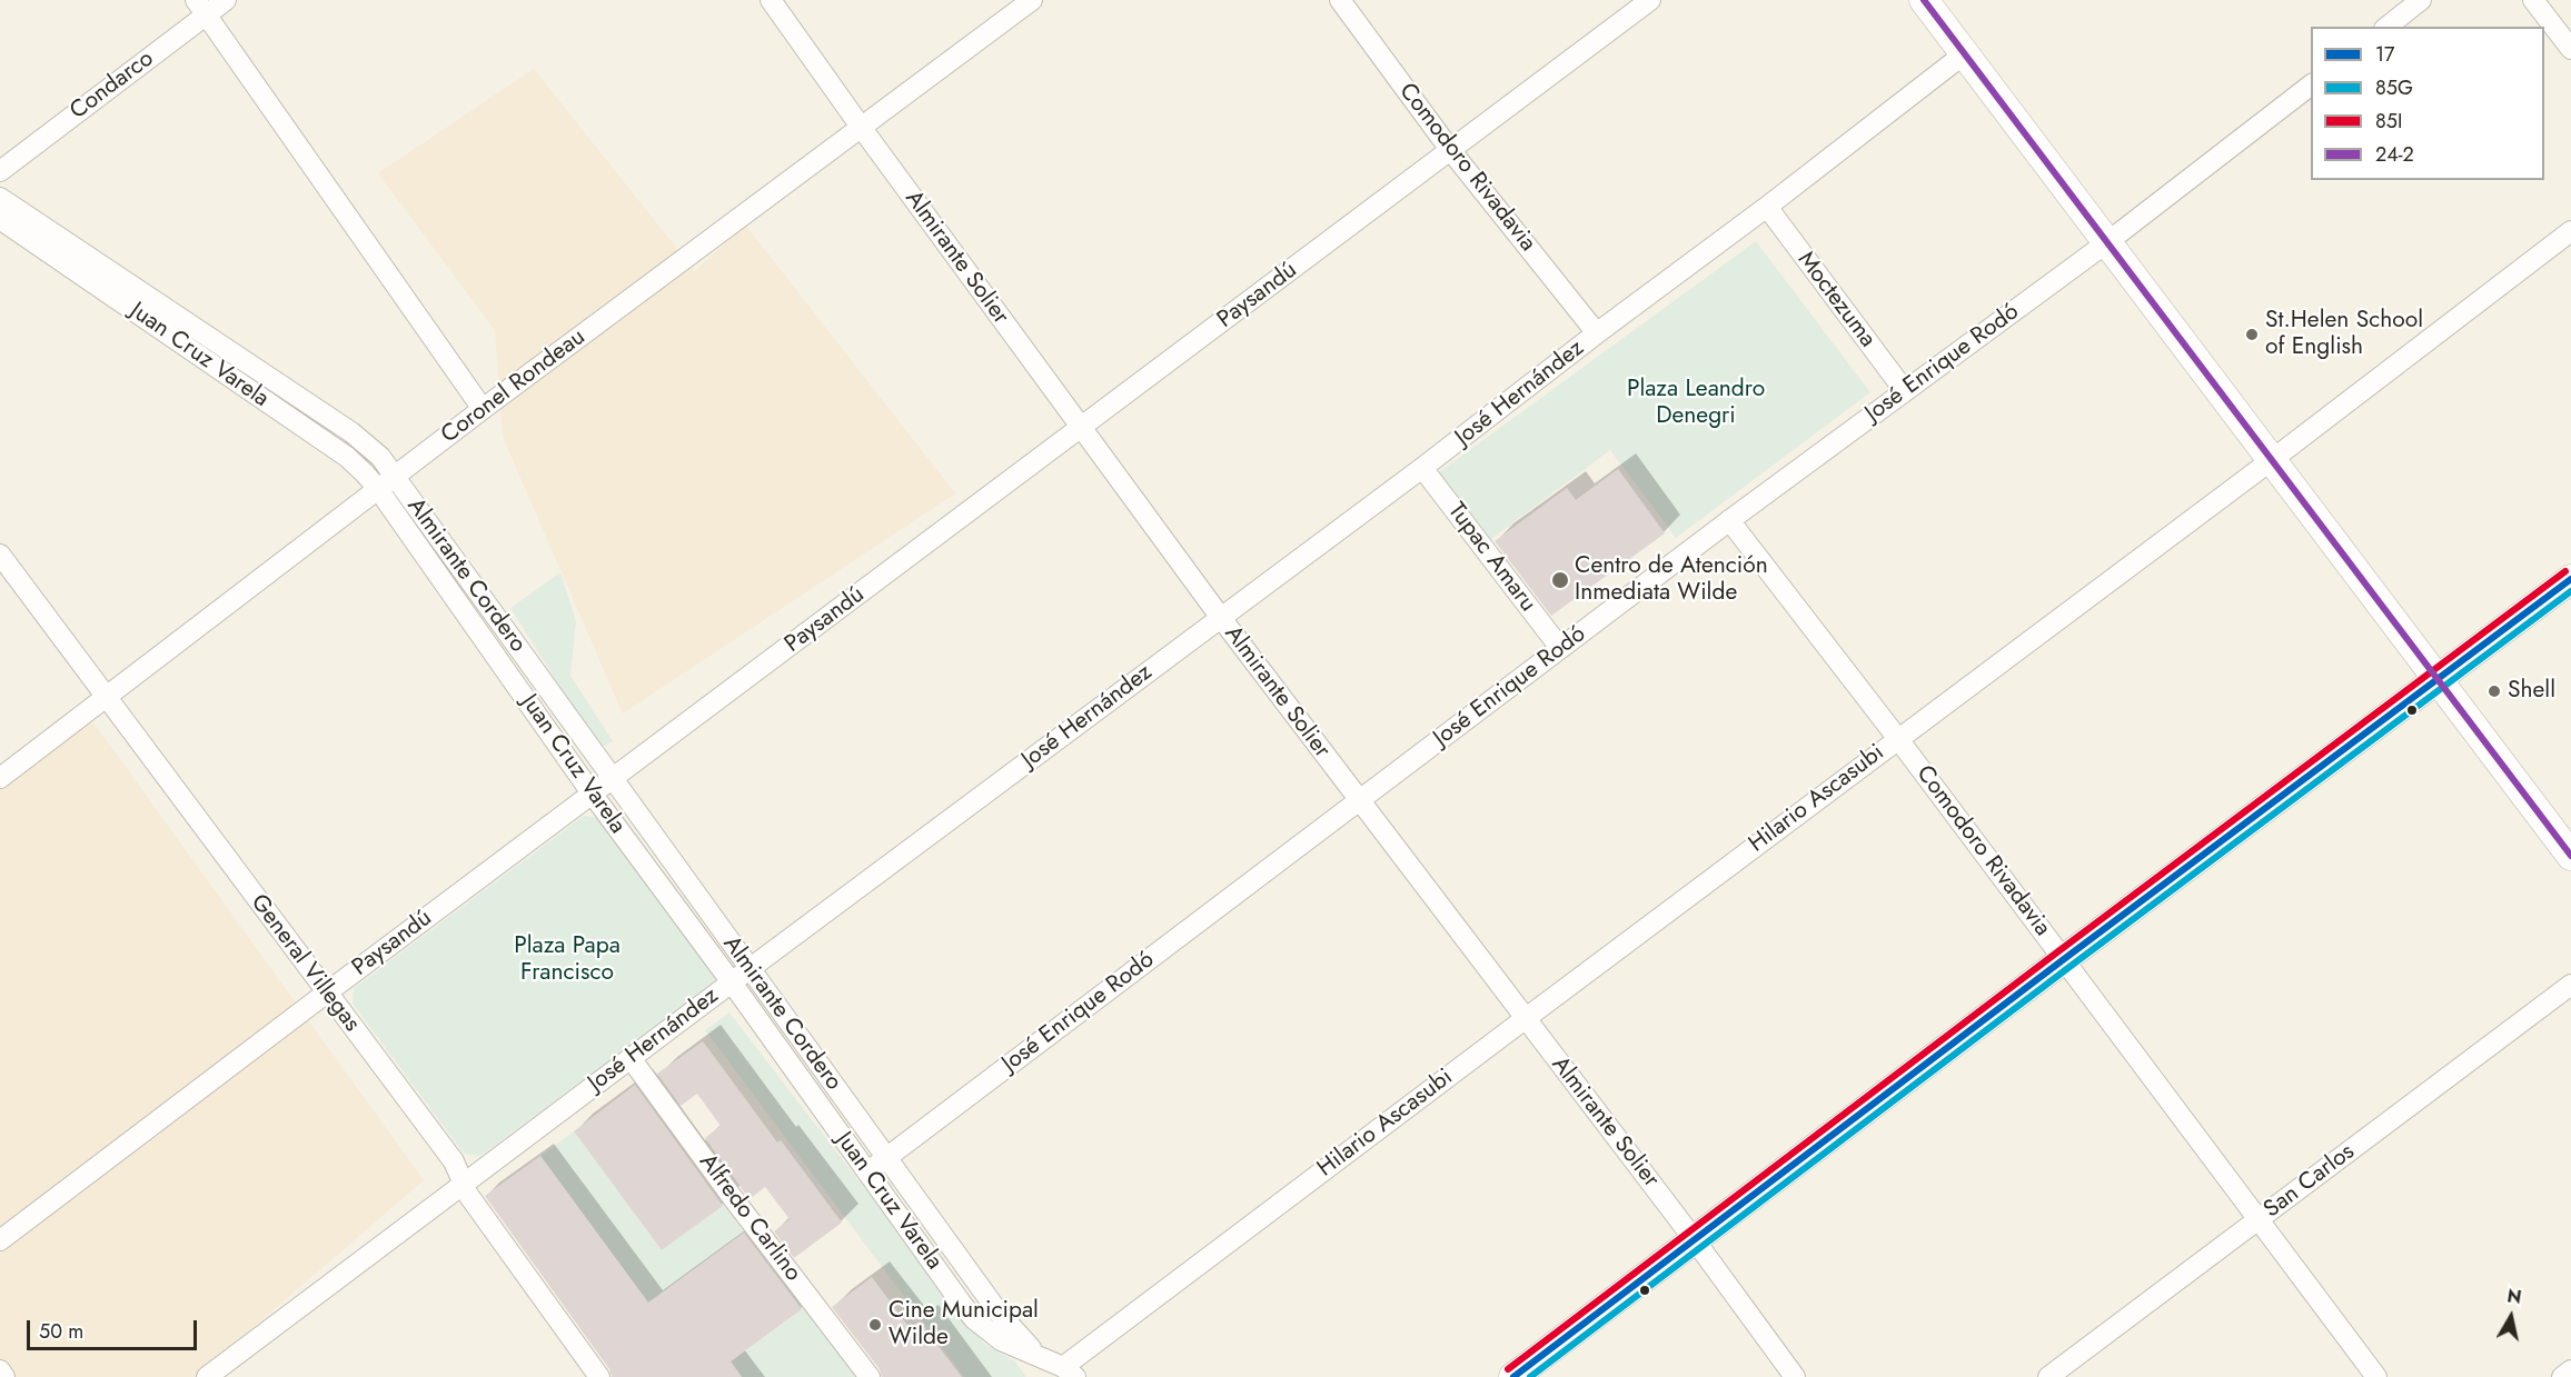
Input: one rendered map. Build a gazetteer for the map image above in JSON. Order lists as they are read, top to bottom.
{
  "streets": {
    "street": [
      "Condarco",
      "Comodoro Rivadavia",
      "Almirante Solier",
      "Paysandú",
      "Moctezuma",
      "Juan Cruz Varela",
      "José Enrique Rodó",
      "Coronel Rondeau",
      "José Hernández",
      "Tupac Amaru",
      "Almirante Cordero",
      "Hilario Ascasubi",
      "General Villegas",
      "San Carlos",
      "Alfredo Carlino"
    ]
  },
  "crossings": [
    ["Comodoro Rivadavia", "Paysandú"],
    ["Comodoro Rivadavia", "José Enrique Rodó"],
    ["Comodoro Rivadavia", "José Hernández"],
    ["Comodoro Rivadavia", "Hilario Ascasubi"],
    ["Comodoro Rivadavia", "San Carlos"],
    ["Almirante Solier", "Paysandú"],
    ["Almirante Solier", "José Enrique Rodó"],
    ["Almirante Solier", "Coronel Rondeau"],
    ["Almirante Solier", "José Hernández"],
    ["Almirante Solier", "Hilario Ascasubi"],
    ["Paysandú", "Juan Cruz Varela"],
    ["Paysandú", "Almirante Cordero"],
    ["Paysandú", "General Villegas"],
    ["Moctezuma", "José Enrique Rodó"],
    ["Moctezuma", "José Hernández"],
    ["Juan Cruz Varela", "José Enrique Rodó"],
    ["Juan Cruz Varela", "Coronel Rondeau"],
    ["Juan Cruz Varela", "José Hernández"],
    ["Juan Cruz Varela", "Almirante Cordero"],
    ["Juan Cruz Varela", "Hilario Ascasubi"],
    ["José Enrique Rodó", "Tupac Amaru"],
    ["José Enrique Rodó", "Almirante Cordero"],
    ["Coronel Rondeau", "Almirante Cordero"],
    ["Coronel Rondeau", "General Villegas"],
    ["José Hernández", "Tupac Amaru"],
    ["José Hernández", "Almirante Cordero"],
    ["José Hernández", "General Villegas"],
    ["José Hernández", "Alfredo Carlino"]
  ],
  "parks": ["Plaza Leandro Denegri", "Plaza Papa Francisco"],
  "places": [
    "St.Helen School of English",
    "Centro de Atención Inmediata Wilde",
    "Shell",
    "Cine Municipal Wilde"
  ],
  "lines": [
    "transit line 24-2",
    "transit line 85I",
    "transit line 17",
    "transit line 85G"
  ],
  "legend": [
    "17",
    "85G",
    "85I",
    "24-2"
  ],
  "scale_bar": "50 m",
  "north": "top"
}
